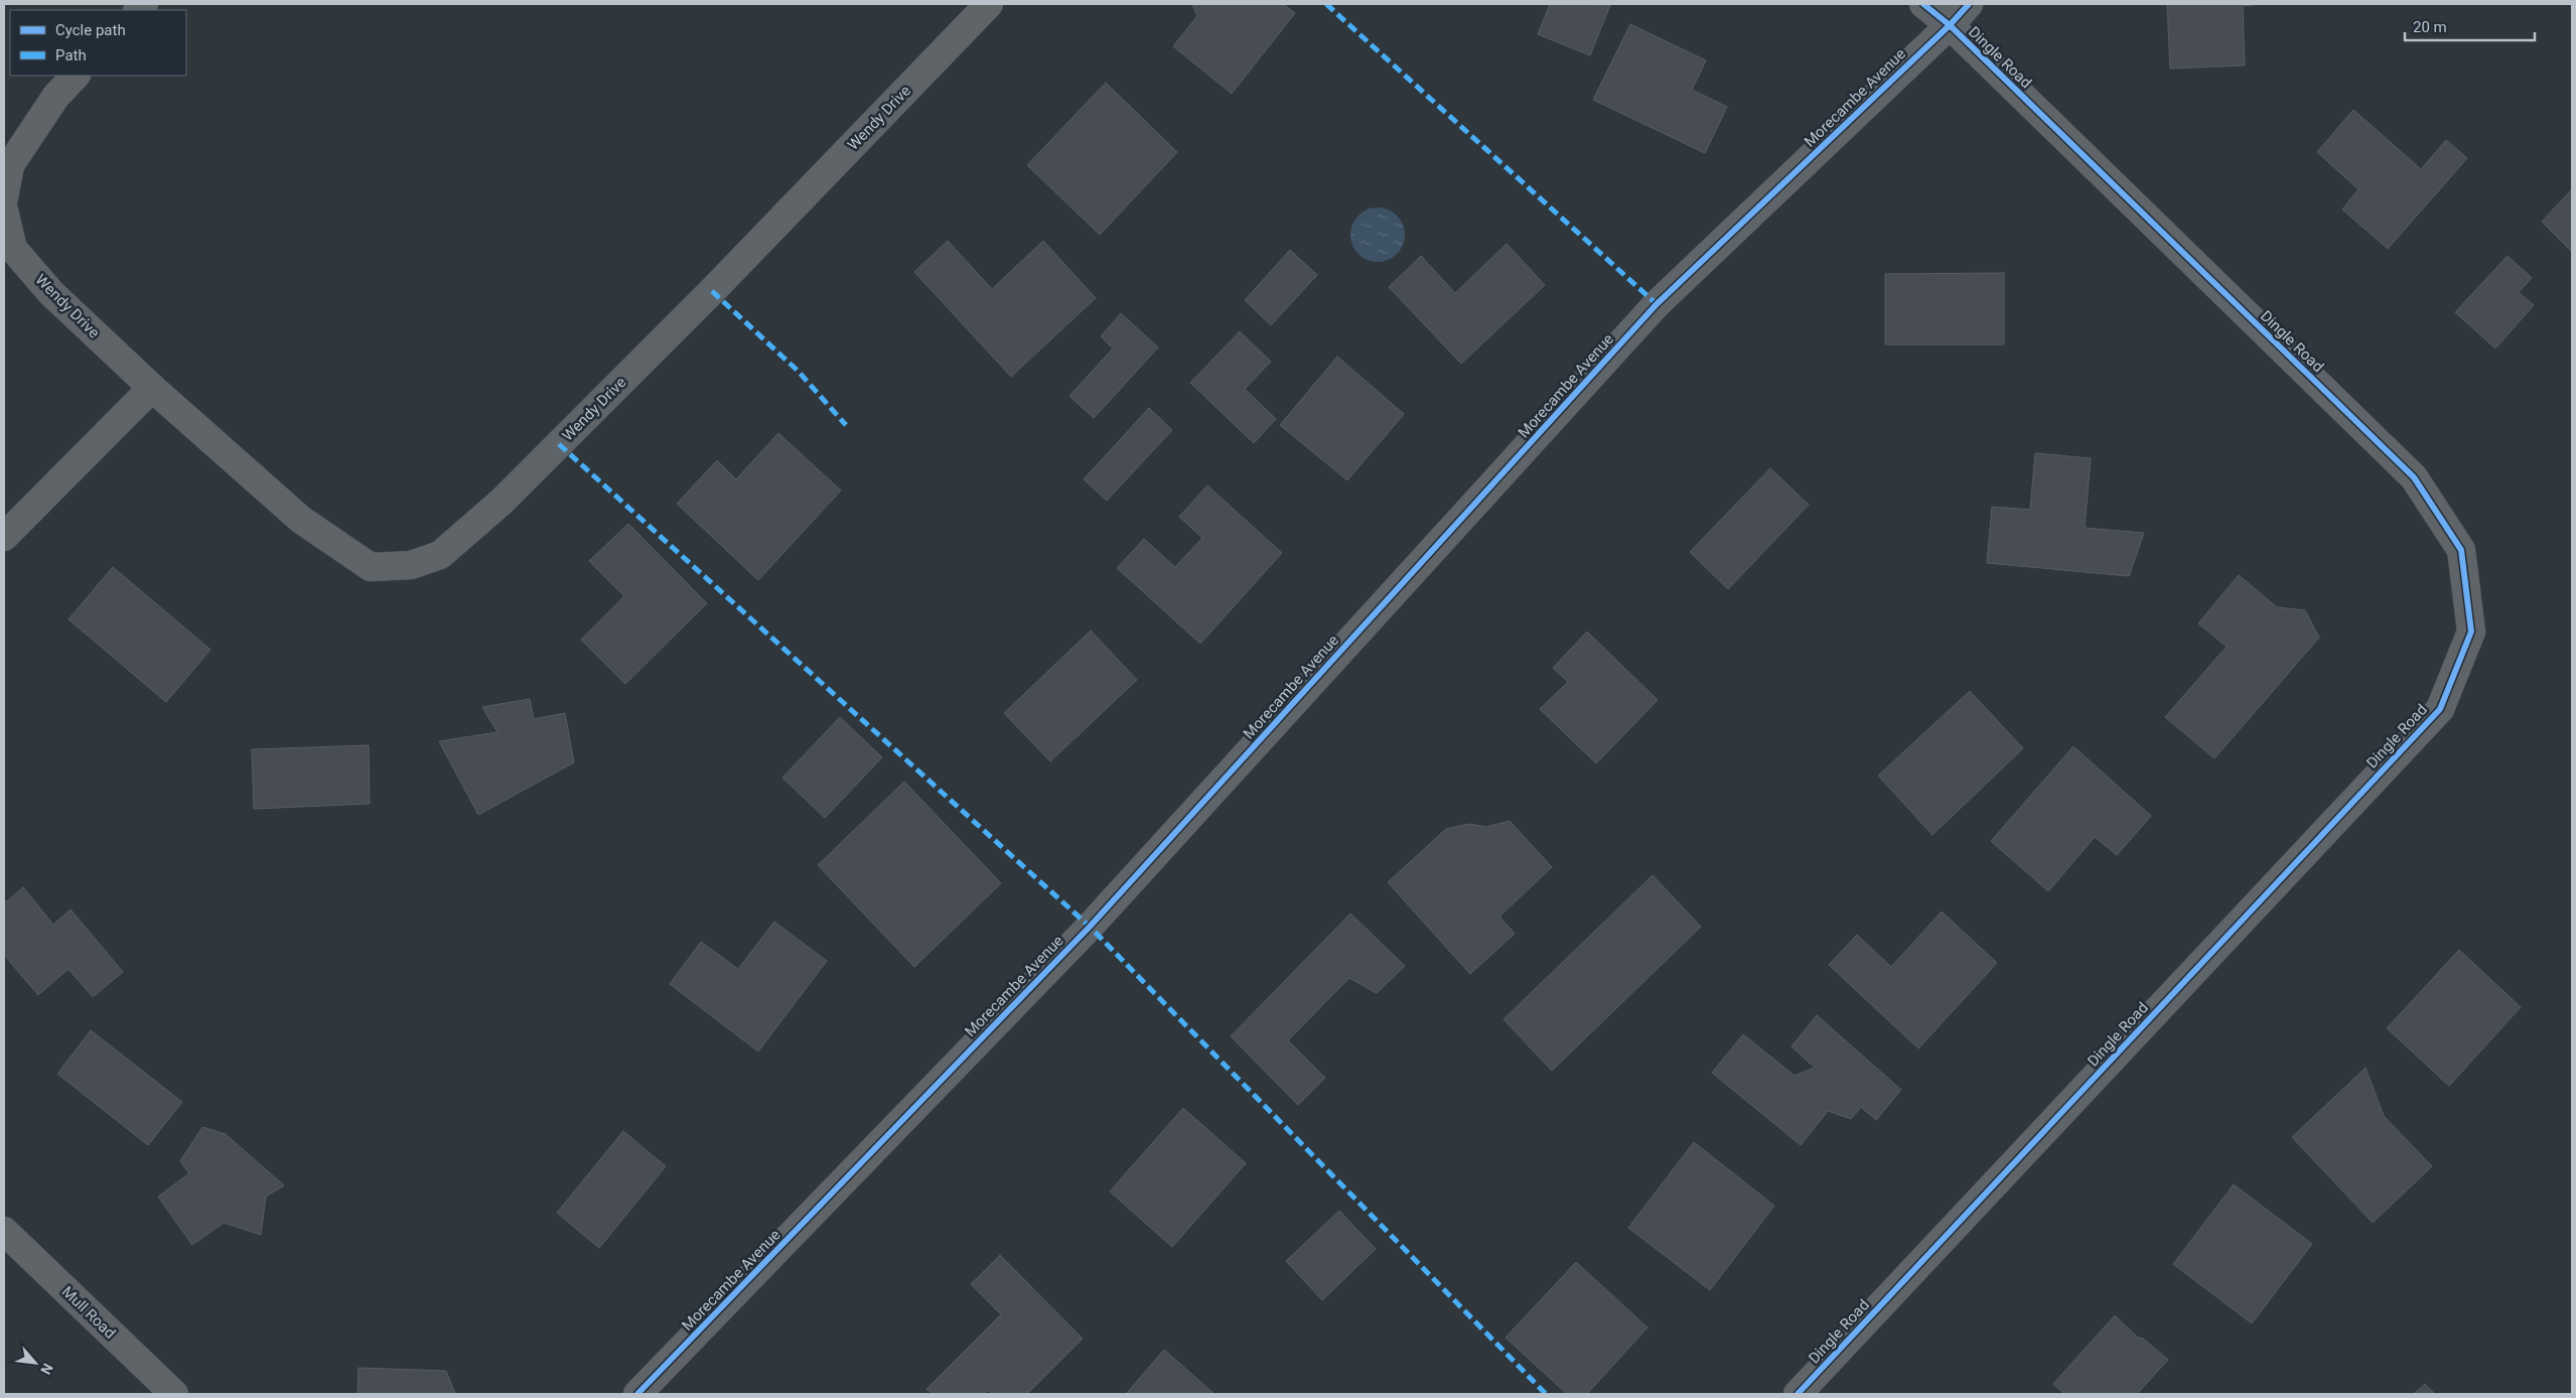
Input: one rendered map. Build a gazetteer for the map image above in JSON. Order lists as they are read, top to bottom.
{
  "streets": {
    "street": [
      "Dingle Road",
      "Morecambe Avenue",
      "Wendy Drive",
      "Mull Road"
    ]
  },
  "crossings": [
    ["Dingle Road", "Morecambe Avenue"]
  ],
  "legend": ["Cycle path", "Path"],
  "scale_bar": "20 m",
  "north": "bottom right"
}
